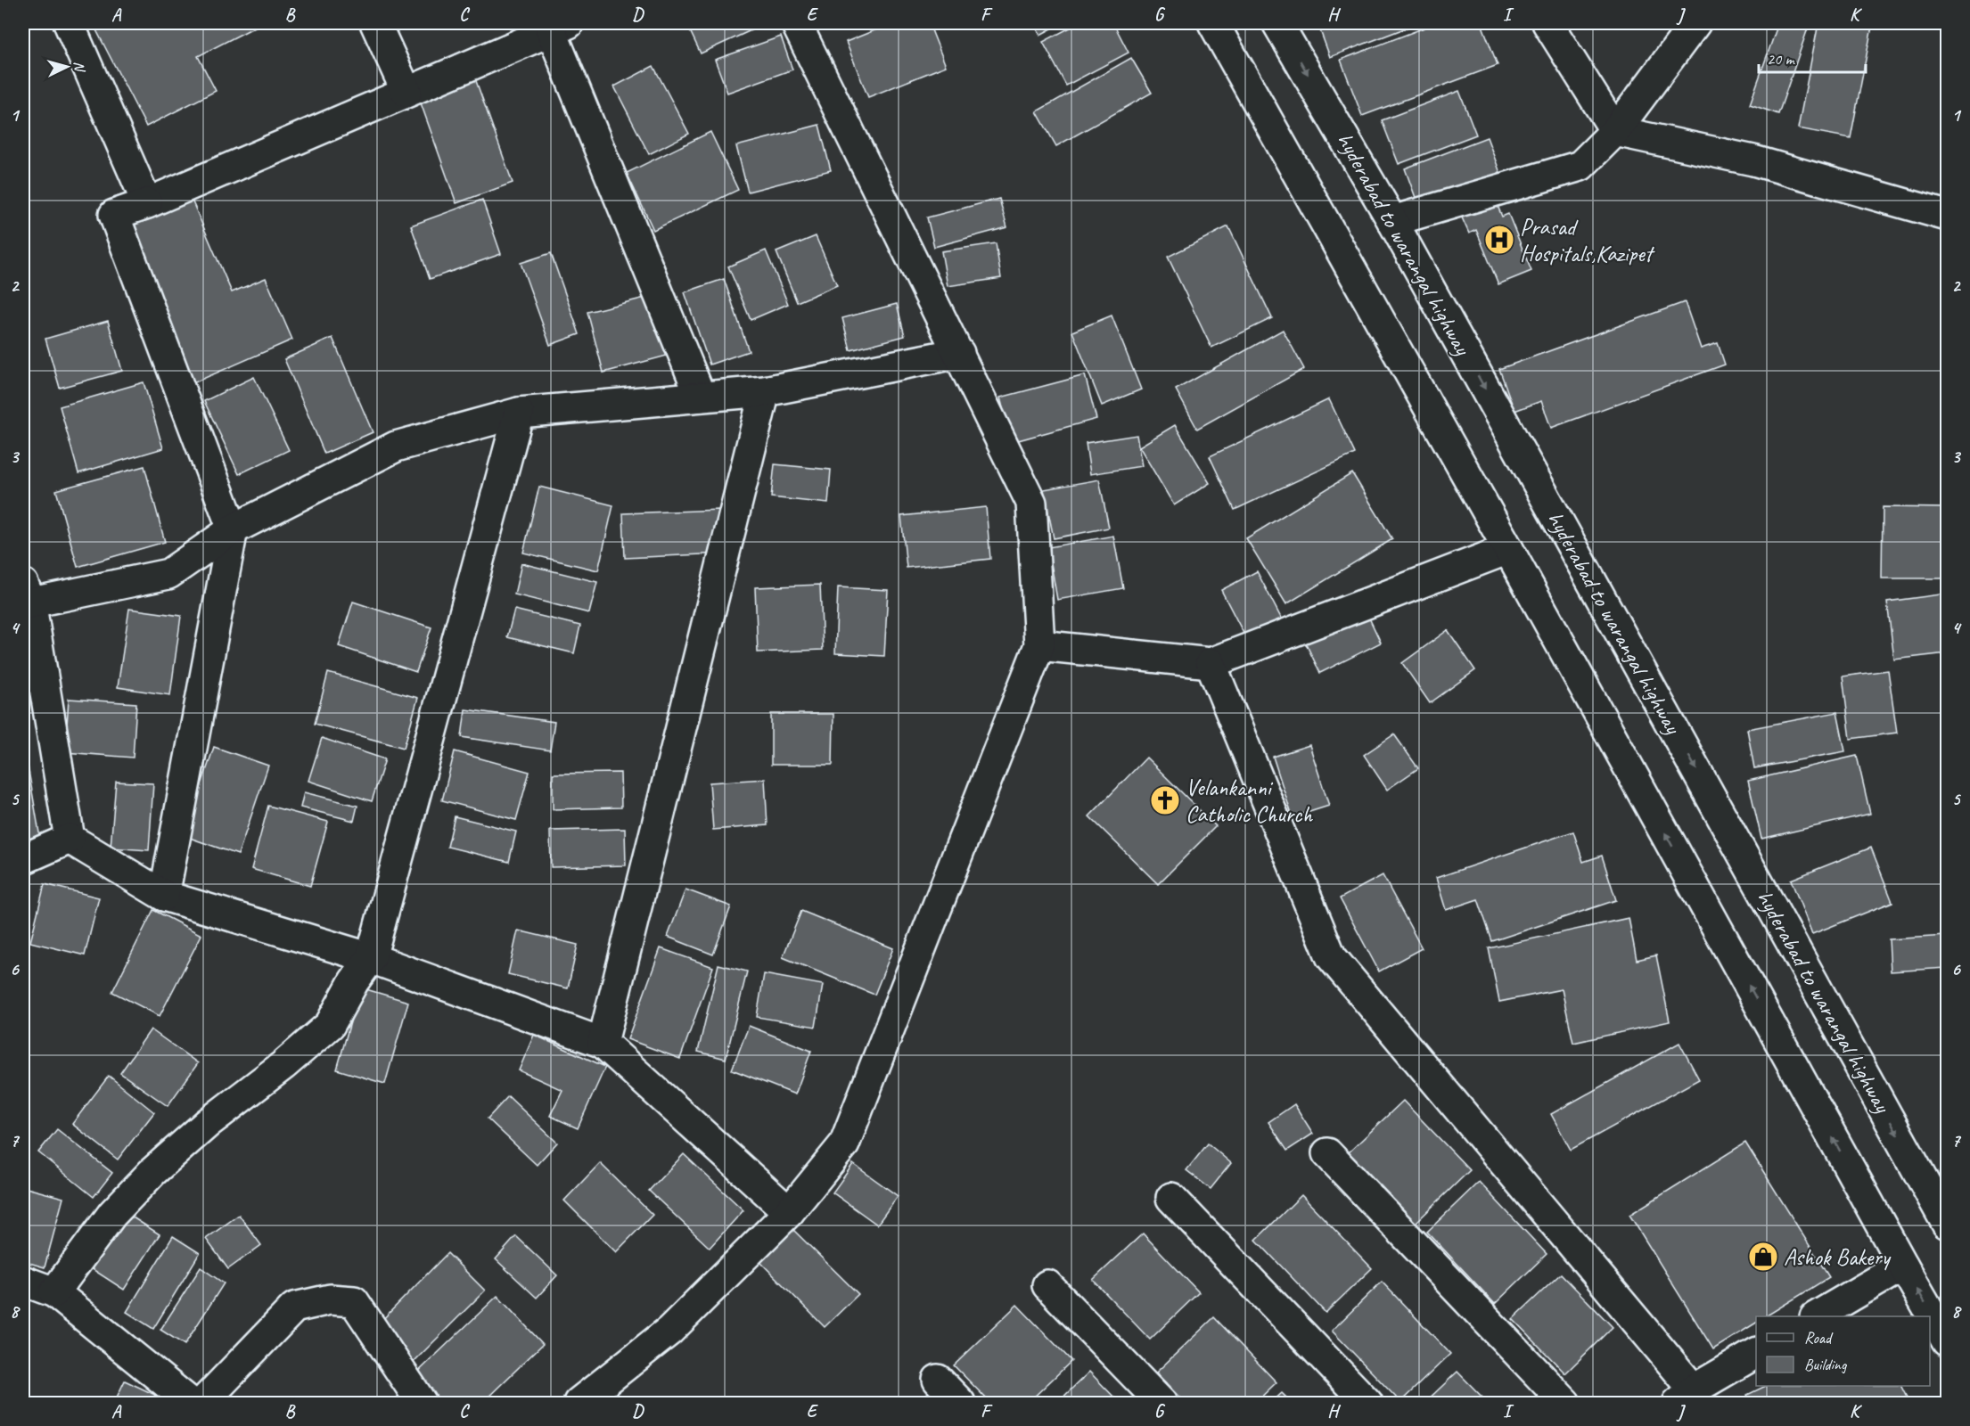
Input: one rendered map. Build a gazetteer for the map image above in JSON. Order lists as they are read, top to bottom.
{
  "streets": {
    "street": ["hyderabad to warangal highway"]
  },
  "places": {
    "hospital": ["Prasad Hospitals,Kazipet"],
    "church": ["Velankanni Catholic Church"],
    "shop": ["Ashok Bakery"]
  },
  "legend": ["Road", "Building"],
  "scale_bar": "20 m",
  "north": "right",
  "grid": {
    "columns": [
      "A",
      "B",
      "C",
      "D",
      "E",
      "F",
      "G",
      "H",
      "I",
      "J",
      "K"
    ],
    "rows": [
      "1",
      "2",
      "3",
      "4",
      "5",
      "6",
      "7",
      "8"
    ]
  }
}
